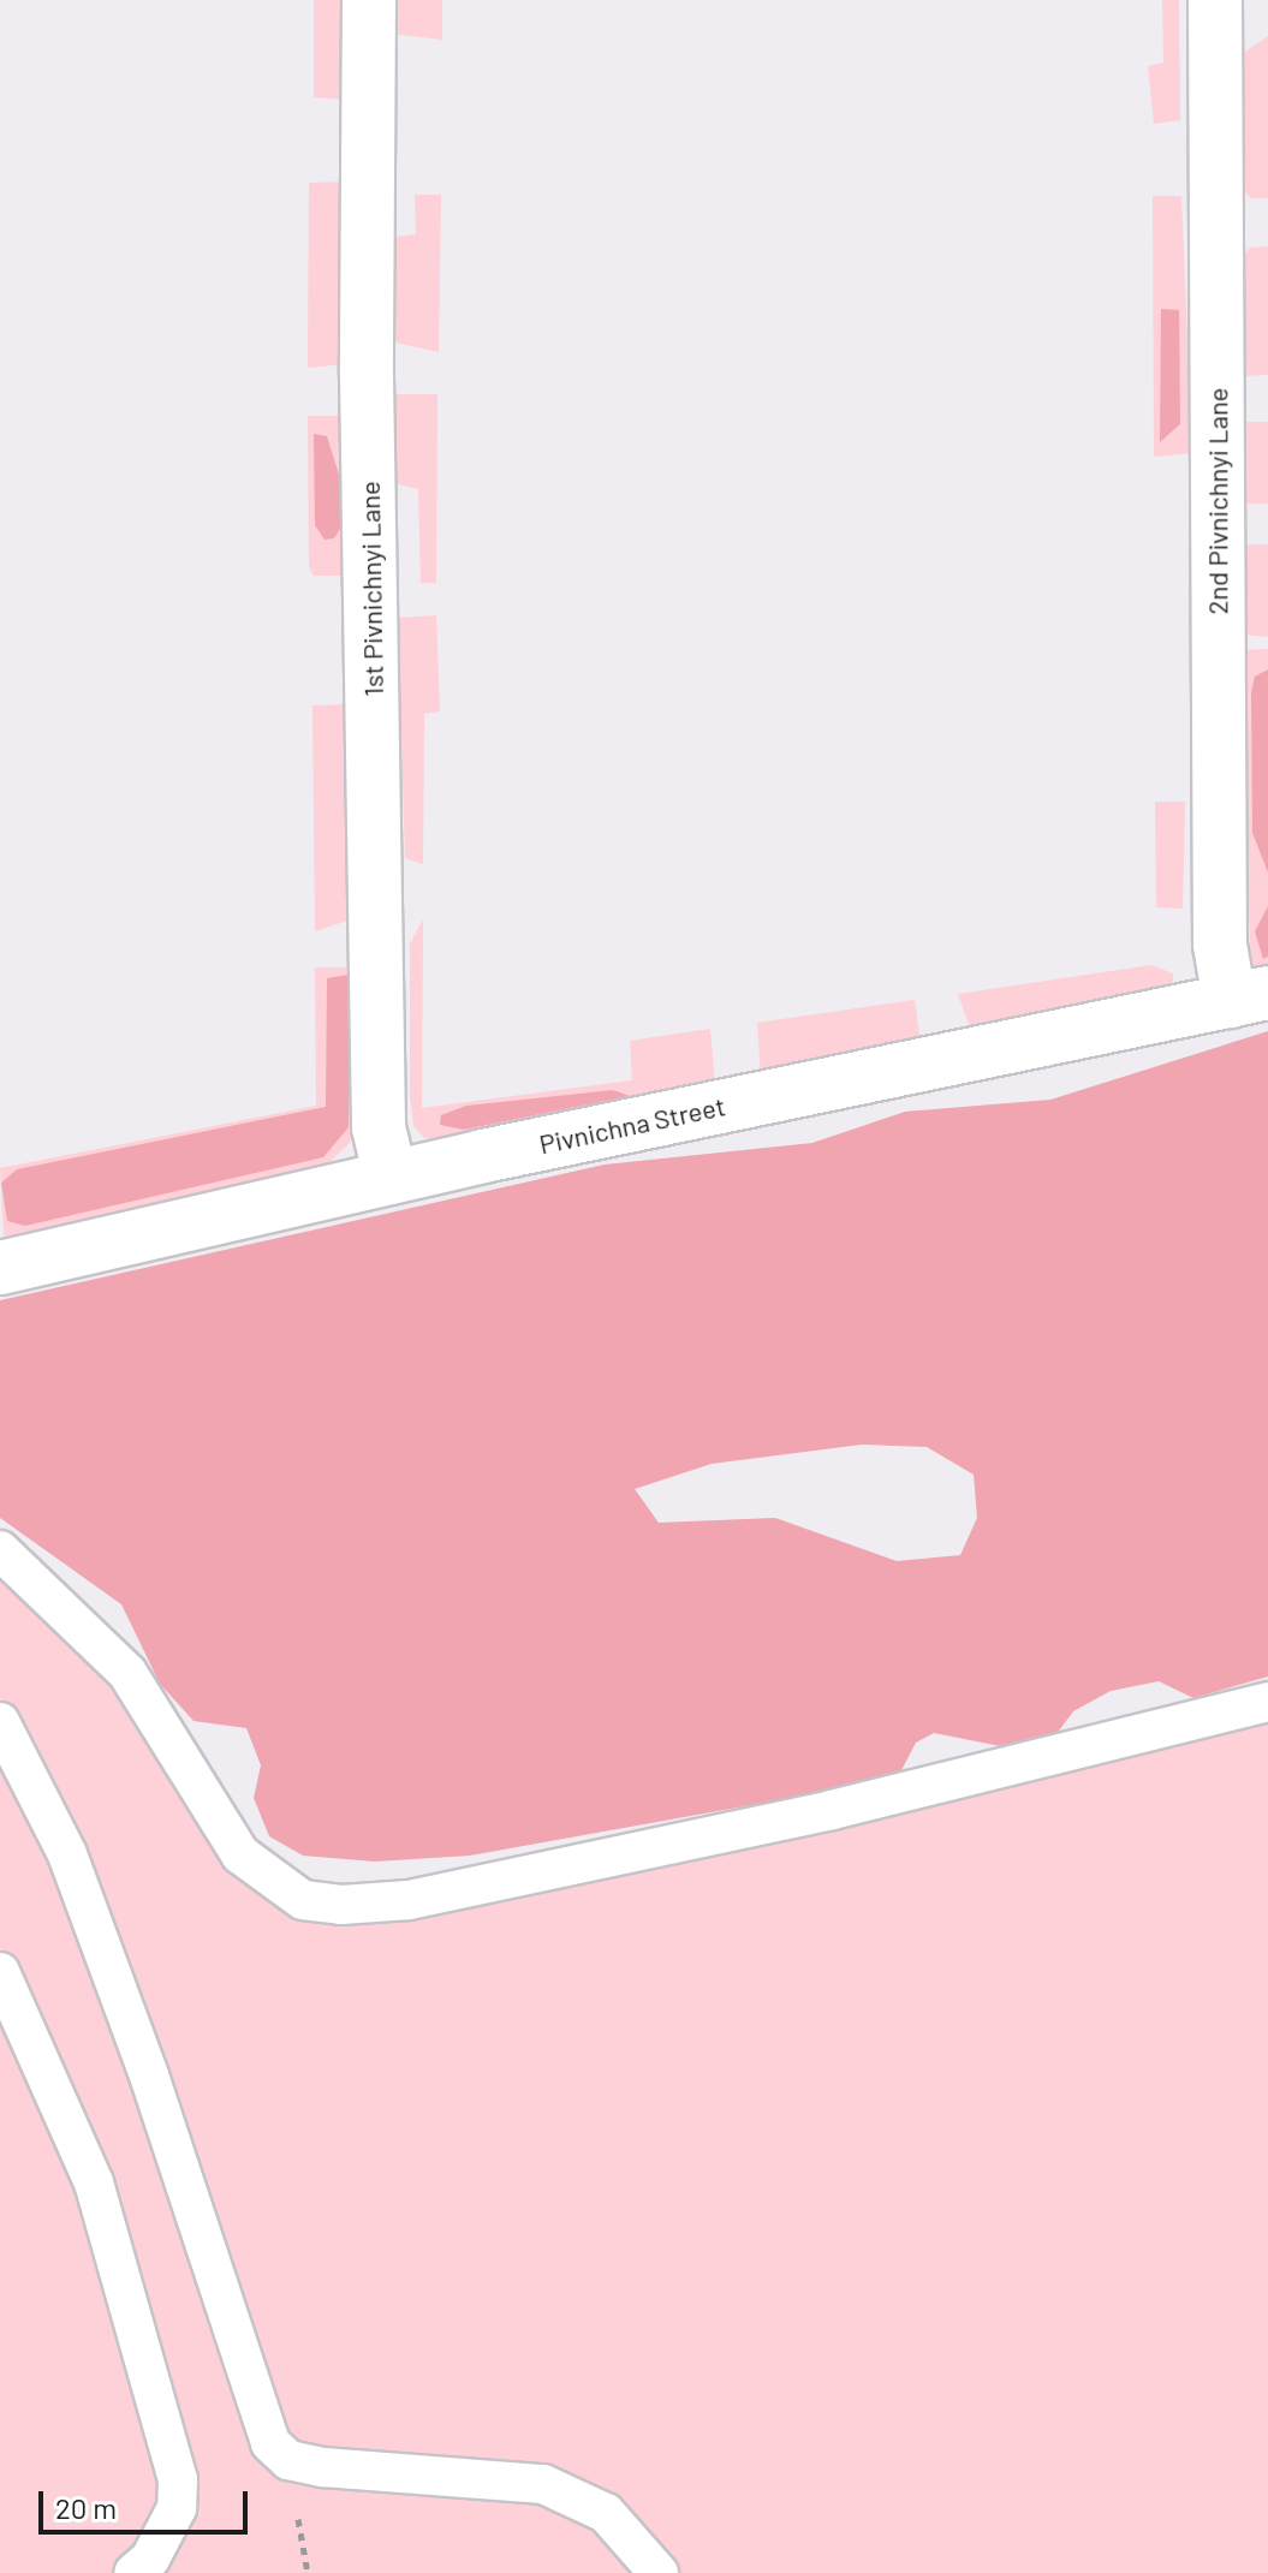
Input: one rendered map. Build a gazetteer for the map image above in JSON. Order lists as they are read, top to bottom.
{
  "streets": {
    "street": ["2nd Pivnichnyi Lane", "1st Pivnichnyi Lane", "Pivnichna Street"]
  },
  "crossings": [
    ["2nd Pivnichnyi Lane", "Pivnichna Street"],
    ["1st Pivnichnyi Lane", "Pivnichna Street"]
  ],
  "scale_bar": "20 m"
}
